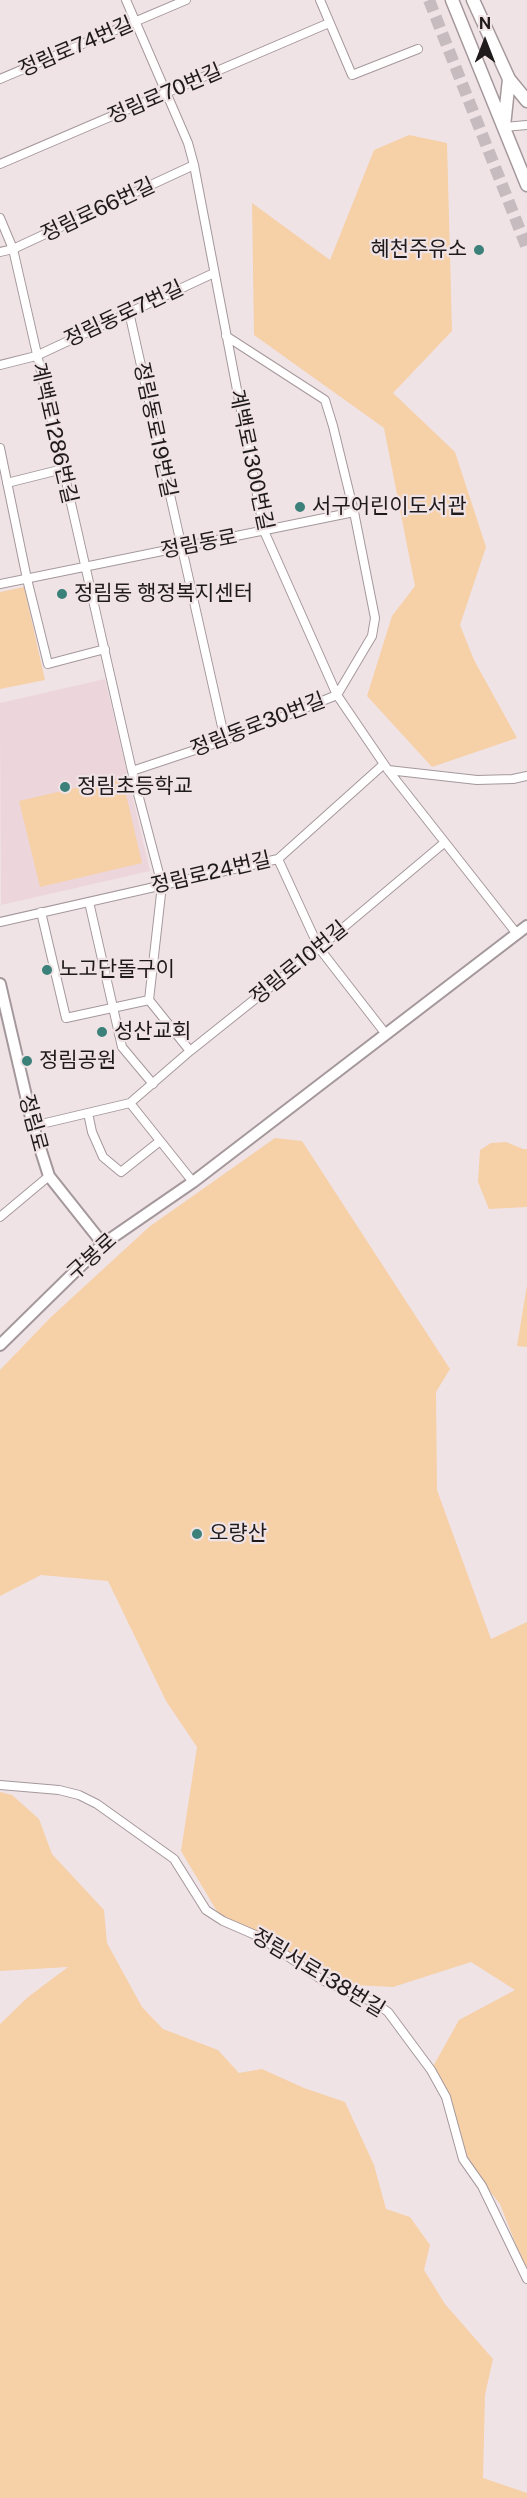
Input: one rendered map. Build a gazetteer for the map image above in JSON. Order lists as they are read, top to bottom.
{
  "streets": {
    "street": [
      "정림로74번길",
      "정림로70번길",
      "정림로66번길",
      "정림동로7번길",
      "정림동로19번길",
      "계백로1286번길",
      "계백로1300번길",
      "정림동로",
      "정림동로30번길",
      "정림로24번길",
      "정림로10번길",
      "정림로",
      "구봉로",
      "정림서로138번길"
    ]
  },
  "crossings": [
    ["정림로74번길", "계백로1300번길"],
    ["정림로70번길", "계백로1300번길"],
    ["정림로66번길", "계백로1286번길"],
    ["정림로66번길", "계백로1300번길"],
    ["정림동로7번길", "정림동로19번길"],
    ["정림동로7번길", "계백로1286번길"],
    ["정림동로7번길", "계백로1300번길"],
    ["정림동로19번길", "정림동로"],
    ["정림동로19번길", "정림동로30번길"],
    ["계백로1286번길", "정림동로"],
    ["계백로1286번길", "정림동로30번길"],
    ["계백로1286번길", "정림로24번길"],
    ["계백로1300번길", "정림동로"],
    ["계백로1300번길", "정림동로30번길"],
    ["계백로1300번길", "정림로24번길"],
    ["계백로1300번길", "정림로10번길"],
    ["계백로1300번길", "구봉로"],
    ["정림동로", "정림동로30번길"],
    ["정림로10번길", "정림로"],
    ["정림로", "구봉로"]
  ],
  "places": [
    "혜천주유소",
    "서구어린이도서관",
    "정림동 행정복지센터",
    "정림초등학교",
    "노고단돌구이",
    "성산교회",
    "정림공원",
    "오량산"
  ],
  "north": "top"
}
